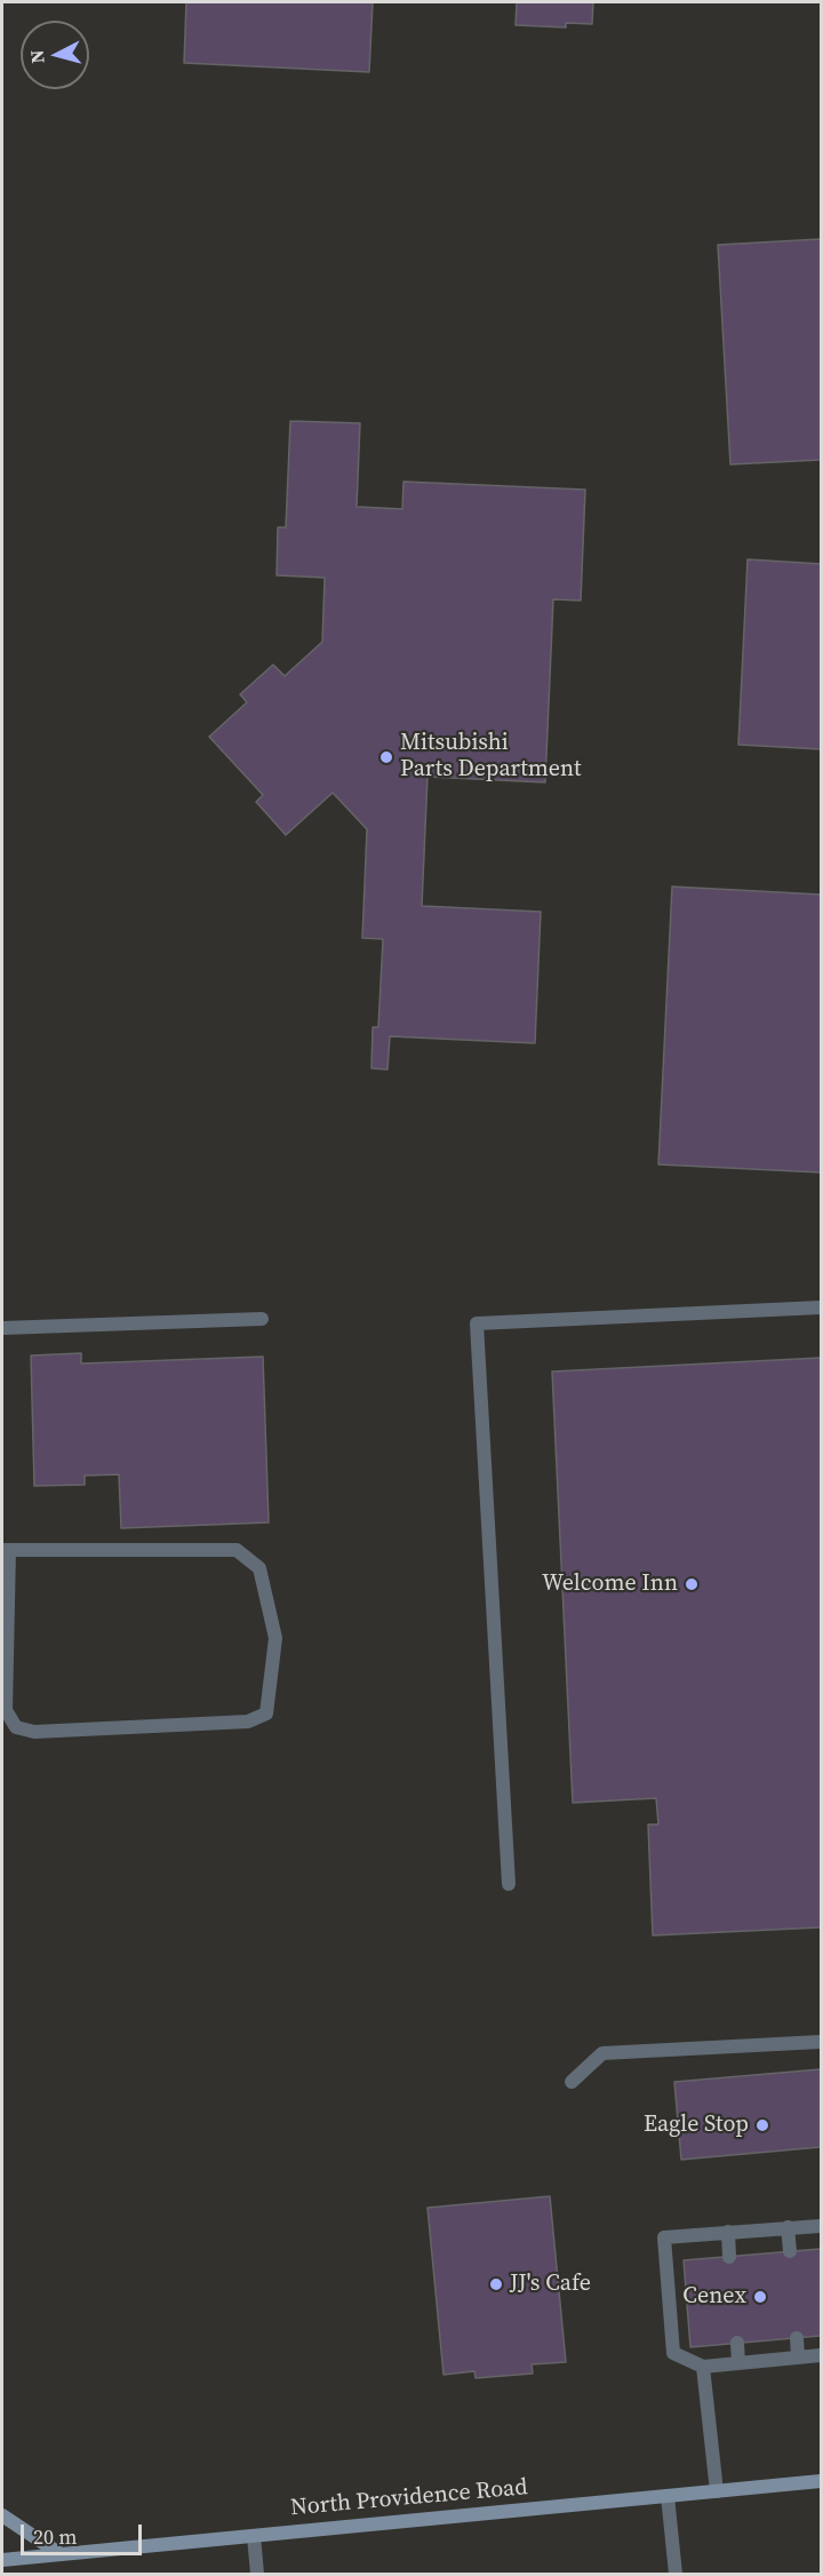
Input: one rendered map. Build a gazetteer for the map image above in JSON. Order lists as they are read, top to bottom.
{
  "streets": {
    "main road": ["North Providence Road"]
  },
  "places": [
    "Mitsubishi Parts Department",
    "Welcome Inn",
    "Eagle Stop",
    "JJ's Cafe",
    "Cenex"
  ],
  "scale_bar": "20 m",
  "north": "left"
}
